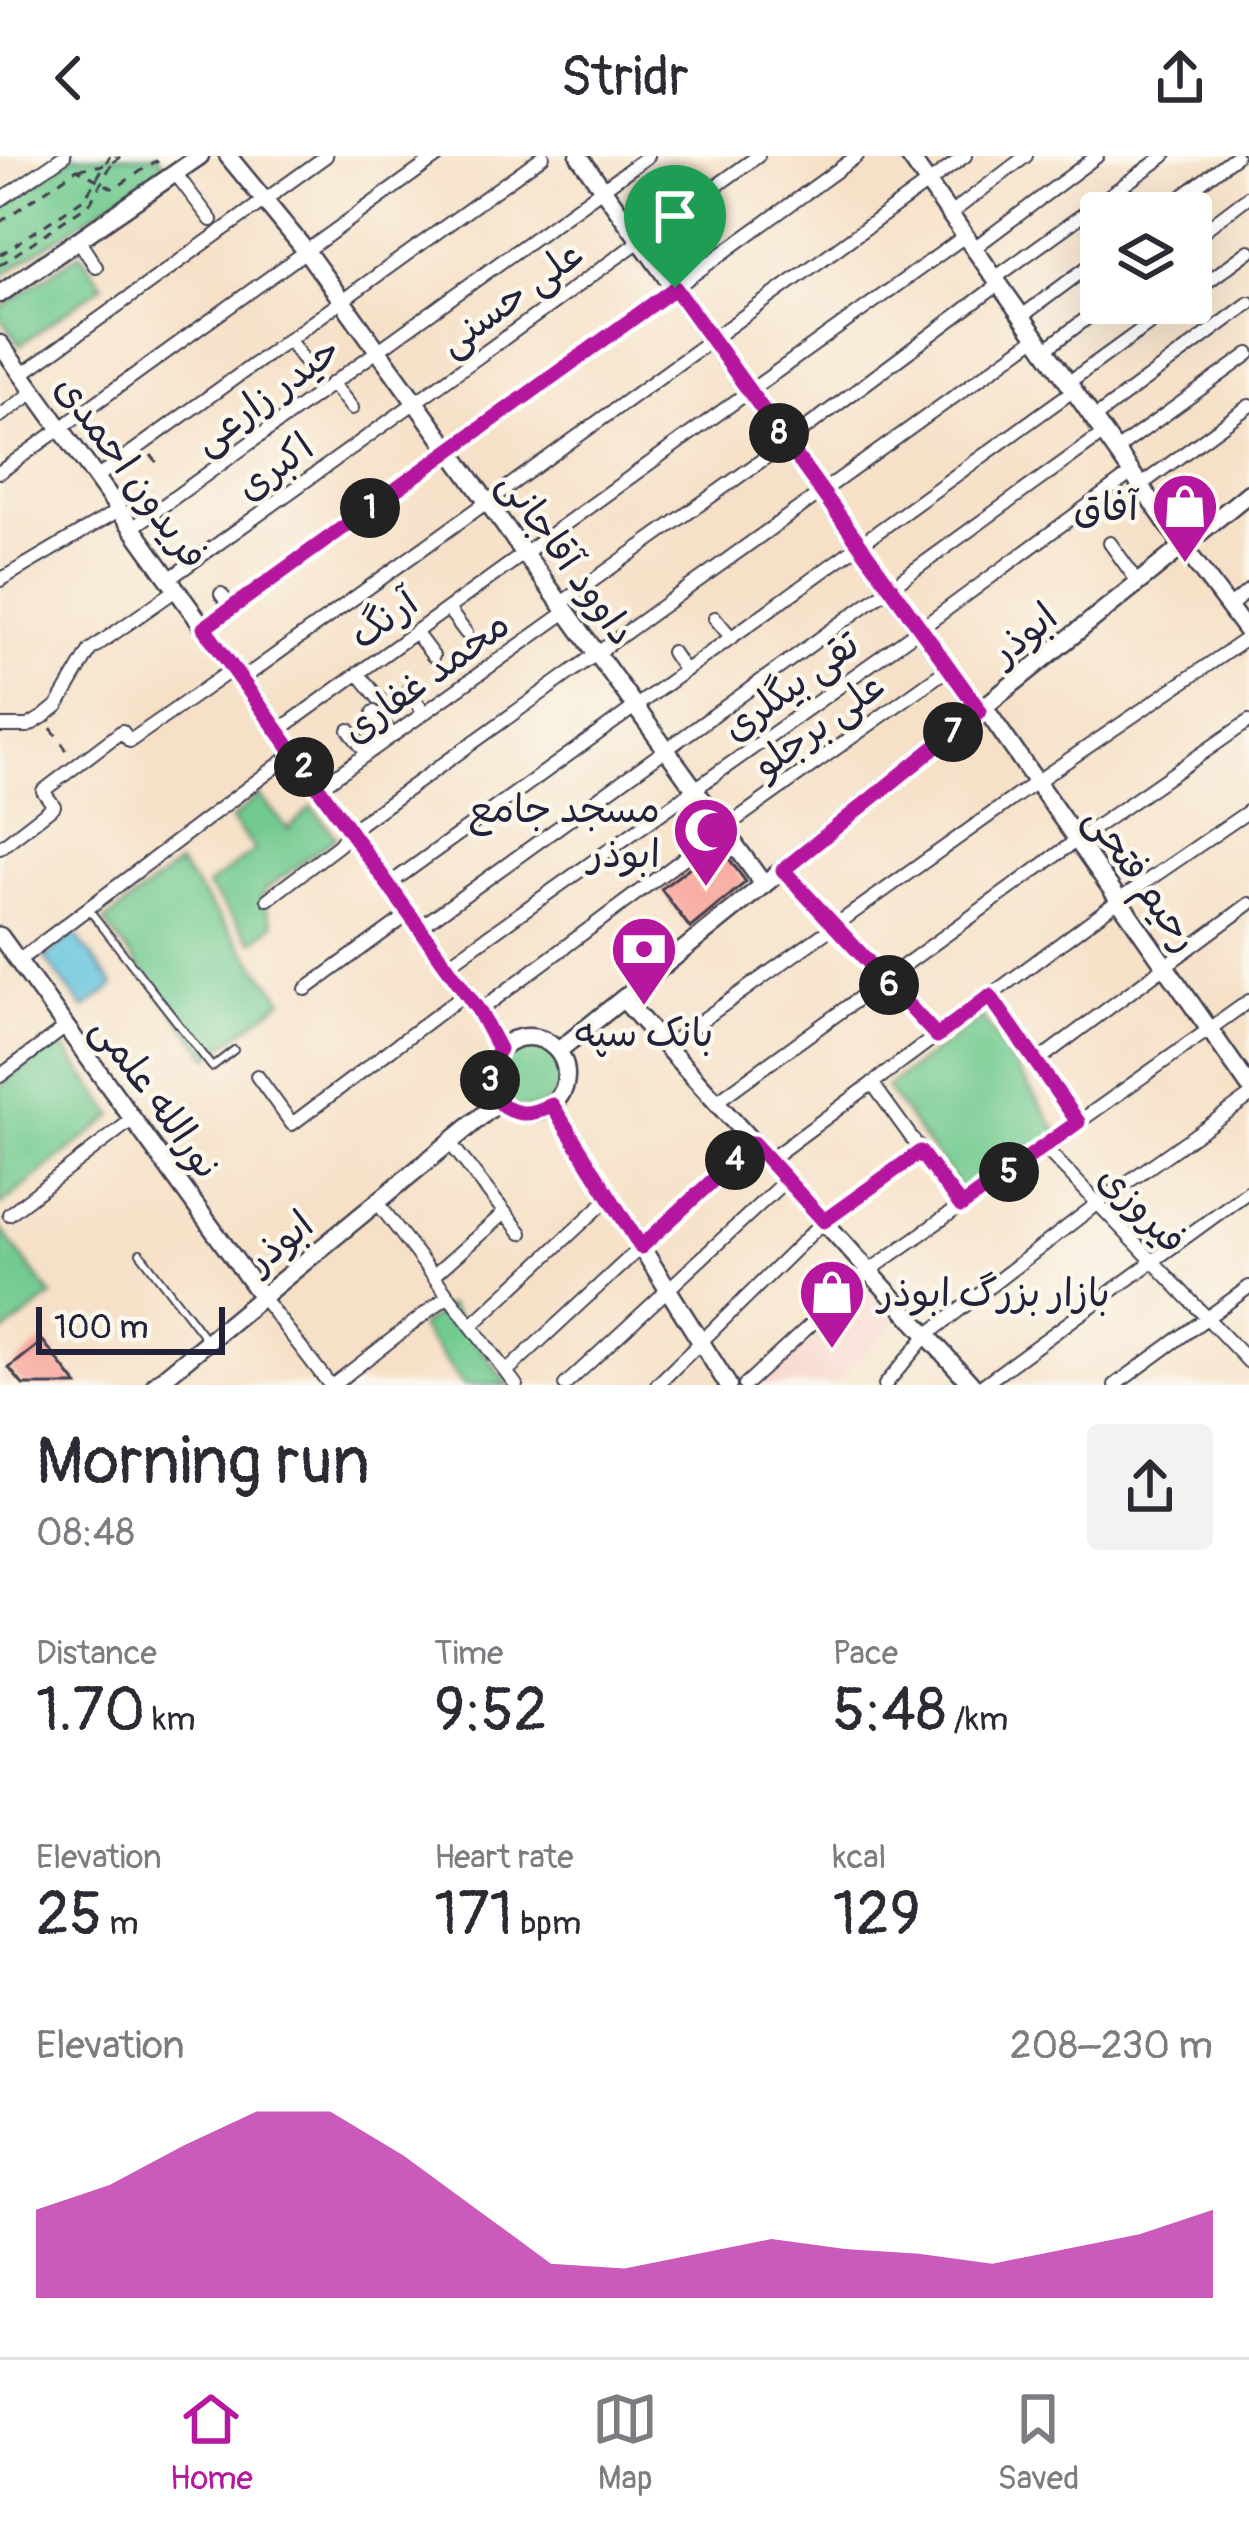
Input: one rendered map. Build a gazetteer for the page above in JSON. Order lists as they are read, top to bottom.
{
  "streets": {
    "street": [
      "علی حسنی",
      "حیدر زارعی",
      "اکبری",
      "فریدون احمدی",
      "داوود آقاجانی",
      "آرنگ",
      "ابوذر",
      "محمد غفاری",
      "تقی بیگلری",
      "علی برجلو",
      "رحیم فتحی",
      "نورالله علمی",
      "فیروزی"
    ]
  },
  "crossings": [
    ["علی حسنی", "اکبری"],
    ["علی حسنی", "داوود آقاجانی"],
    ["علی حسنی", "رحیم فتحی"],
    ["حیدر زارعی", "فریدون احمدی"],
    ["حیدر زارعی", "داوود آقاجانی"],
    ["حیدر زارعی", "رحیم فتحی"],
    ["اکبری", "فریدون احمدی"],
    ["اکبری", "داوود آقاجانی"],
    ["فریدون احمدی", "آرنگ"],
    ["فریدون احمدی", "ابوذر"],
    ["فریدون احمدی", "محمد غفاری"],
    ["فریدون احمدی", "تقی بیگلری"],
    ["فریدون احمدی", "علی برجلو"],
    ["داوود آقاجانی", "آرنگ"],
    ["داوود آقاجانی", "ابوذر"],
    ["داوود آقاجانی", "محمد غفاری"],
    ["داوود آقاجانی", "تقی بیگلری"],
    ["داوود آقاجانی", "علی برجلو"],
    ["آرنگ", "رحیم فتحی"],
    ["ابوذر", "رحیم فتحی"],
    ["ابوذر", "نورالله علمی"],
    ["محمد غفاری", "رحیم فتحی"],
    ["تقی بیگلری", "رحیم فتحی"],
    ["علی برجلو", "رحیم فتحی"]
  ],
  "places": {
    "shop": ["آفاق", "بازار بزرگ ابوذر"],
    "mosque": ["مسجد جامع ابوذر"],
    "bank": ["بانک سپه"]
  },
  "scale_bar": "100 m",
  "page": {
    "header": "Stridr",
    "pins": [
      "8",
      "1",
      "7",
      "2",
      "6",
      "3",
      "4",
      "5"
    ],
    "scale": "100 m",
    "heading": ["Morning run", "08:48"],
    "stats": [
      ["Distance", "1.70 km"],
      ["Time", "9:52"],
      ["Pace", "5:48 /km"],
      ["Elevation", "25 m"],
      ["Heart rate", "171 bpm"],
      ["kcal", "129"]
    ],
    "chart": ["Elevation", "208–230 m"],
    "tabs": ["Home", "Map", "Saved"]
  }
}
